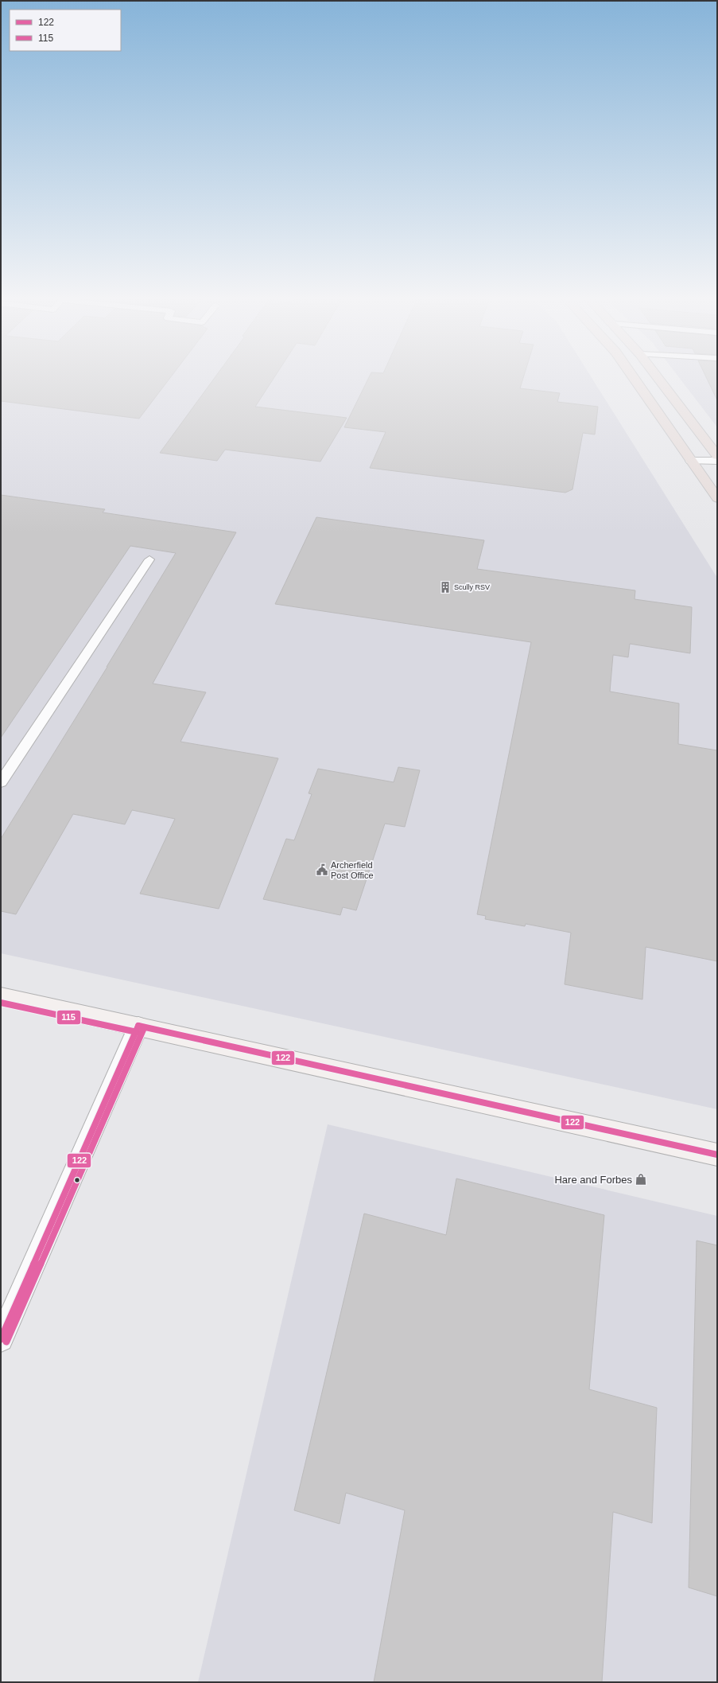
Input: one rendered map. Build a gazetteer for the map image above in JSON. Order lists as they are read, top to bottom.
{
  "places": {
    "building": ["Scully RSV"],
    "public building": ["Archerfield Post Office"],
    "shop": ["Hare and Forbes"]
  },
  "lines": ["transit line 115", "transit line 122"],
  "legend": ["122", "115"]
}
